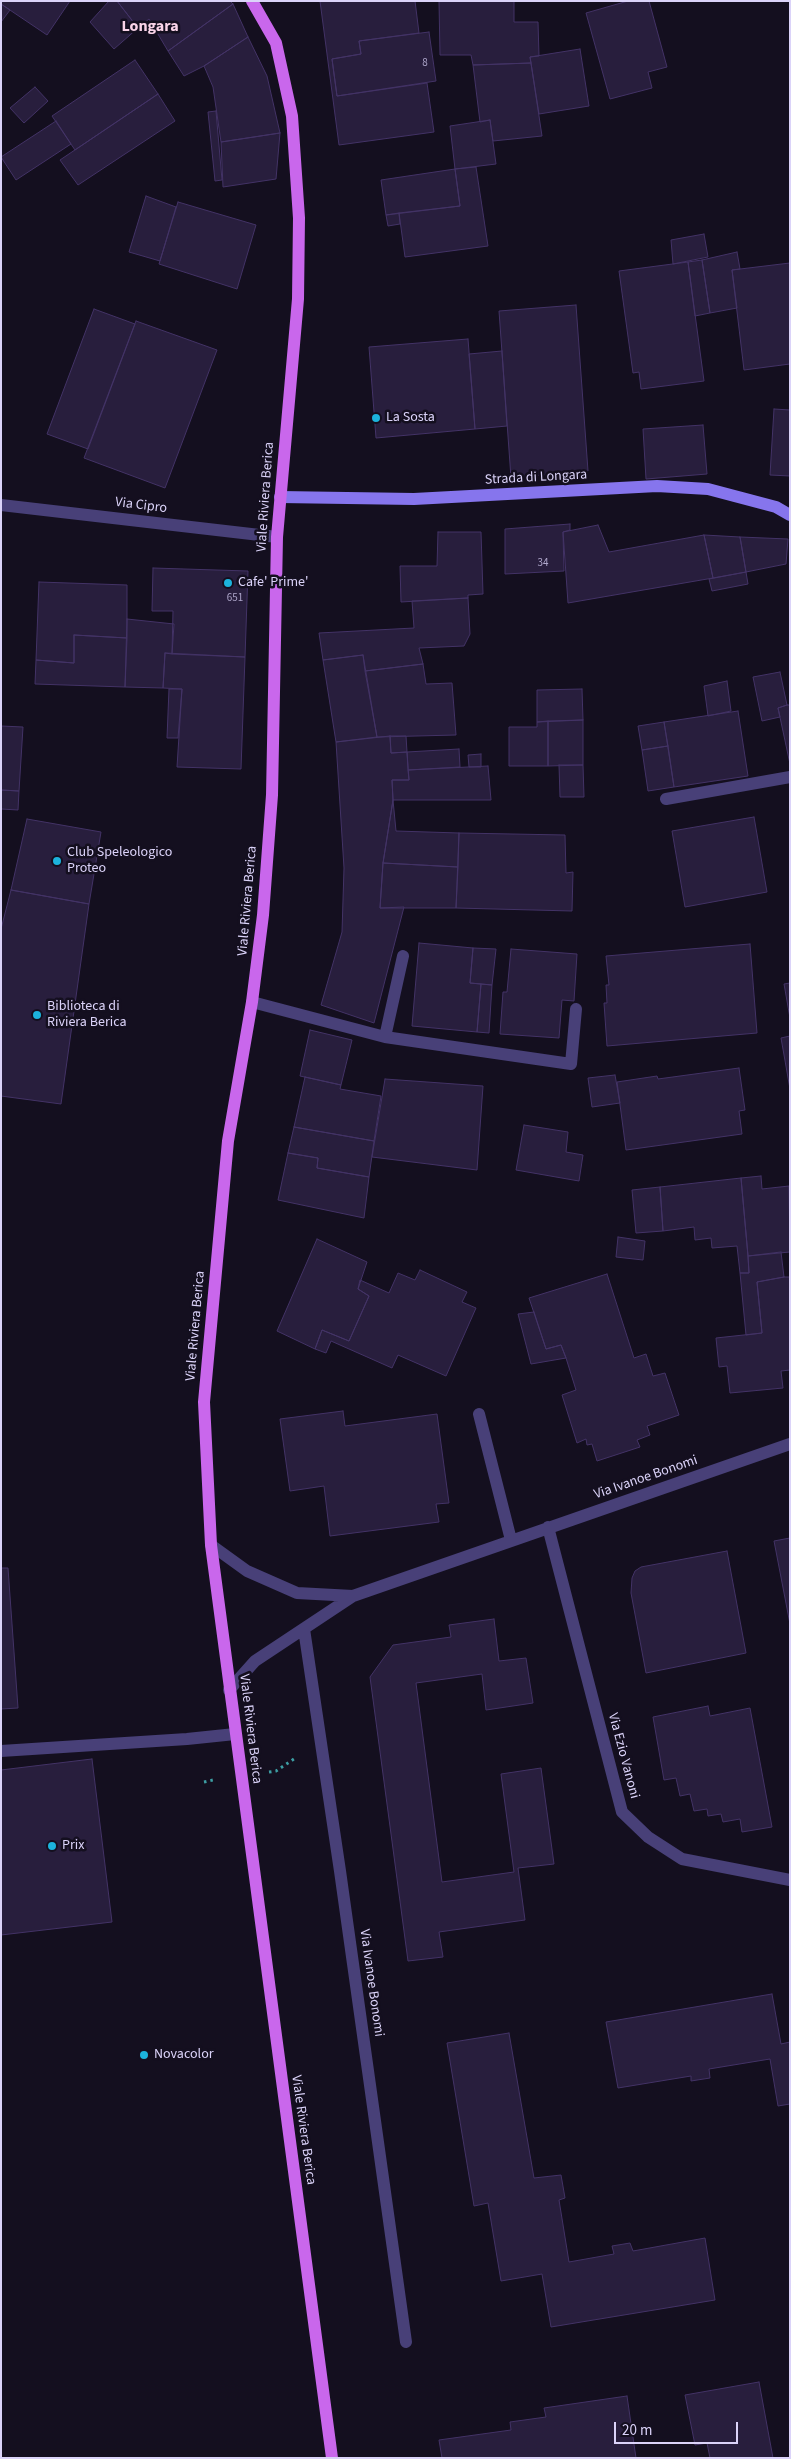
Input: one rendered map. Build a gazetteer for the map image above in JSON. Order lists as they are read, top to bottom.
{
  "streets": {
    "main road": ["Strada di Longara", "Viale Riviera Berica"],
    "street": ["Via Cipro", "Via Ivanoe Bonomi", "Via Ezio Vanoni"]
  },
  "crossings": [
    ["Strada di Longara", "Viale Riviera Berica"],
    ["Viale Riviera Berica", "Via Cipro"],
    ["Viale Riviera Berica", "Via Ivanoe Bonomi"],
    ["Via Ivanoe Bonomi", "Via Ezio Vanoni"]
  ],
  "districts": ["Longara"],
  "places": [
    "La Sosta",
    "Cafe' Prime'",
    "Club Speleologico Proteo",
    "Biblioteca di Riviera Berica",
    "Prix",
    "Novacolor"
  ],
  "house_numbers": ["8", "34", "651"],
  "scale_bar": "20 m"
}
